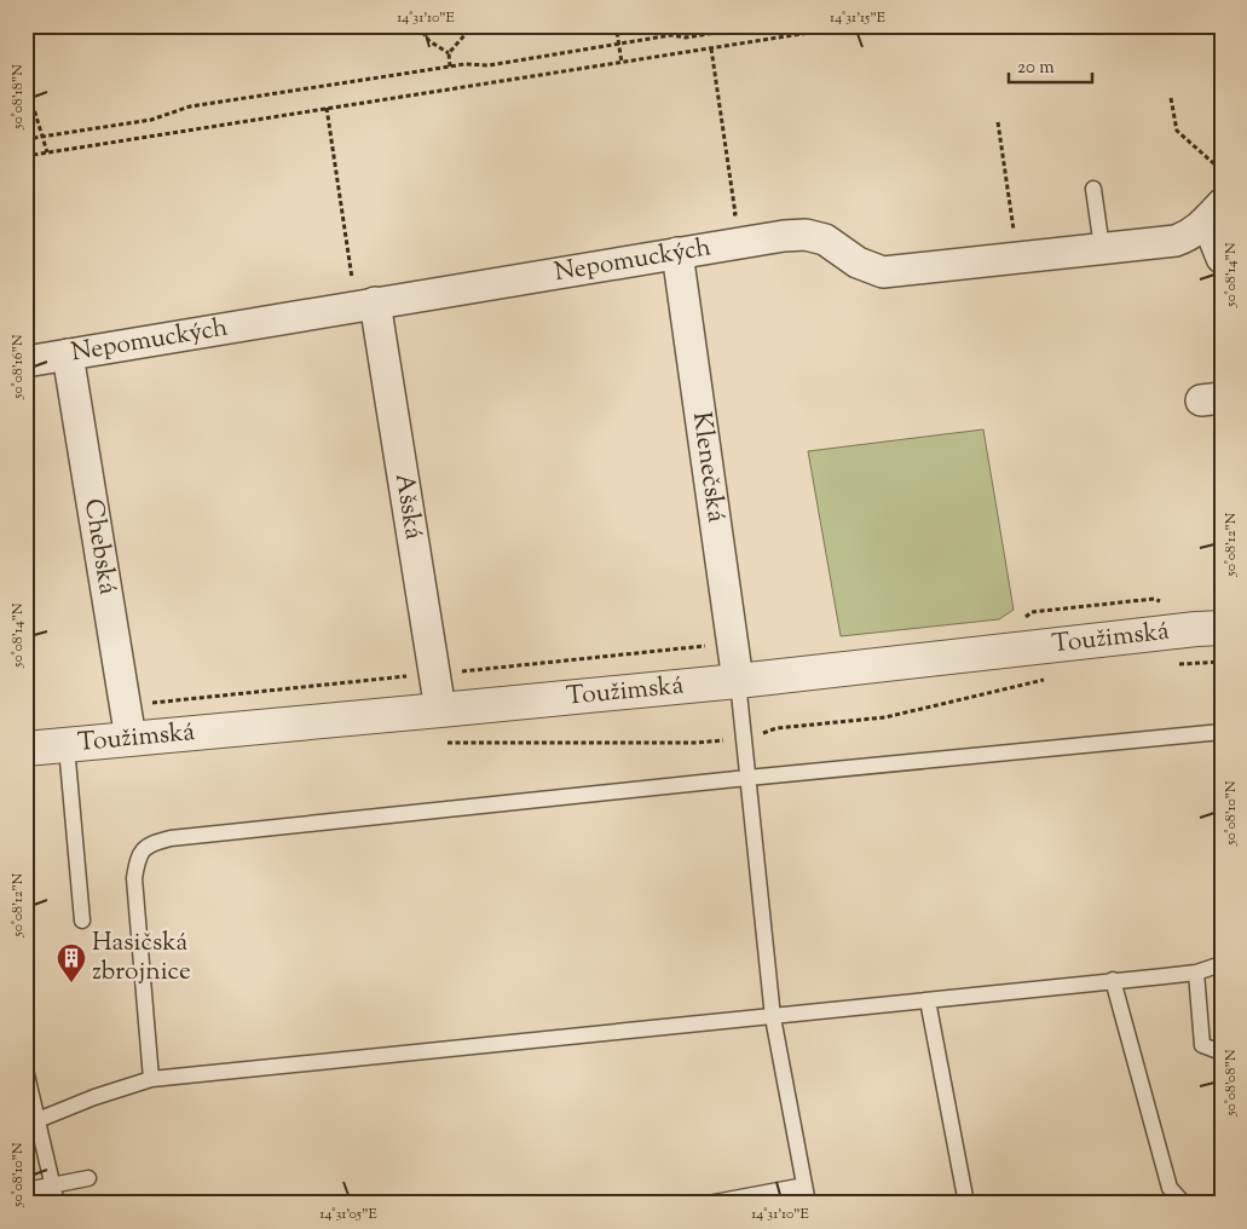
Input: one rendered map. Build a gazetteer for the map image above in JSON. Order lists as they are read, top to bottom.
{
  "streets": {
    "street": [
      "Nepomuckých",
      "Klenečská",
      "Ašská",
      "Chebská",
      "Toužimská"
    ]
  },
  "crossings": [
    ["Nepomuckých", "Klenečská"],
    ["Nepomuckých", "Ašská"],
    ["Nepomuckých", "Chebská"],
    ["Klenečská", "Toužimská"],
    ["Ašská", "Toužimská"],
    ["Chebská", "Toužimská"]
  ],
  "places": {
    "building": ["Hasičská zbrojnice"]
  },
  "scale_bar": "20 m",
  "coordinates": [
    "14°31'10\"E",
    "14°31'15\"E",
    "50°08'18\"N",
    "50°08'14\"N",
    "50°08'16\"N",
    "50°08'12\"N",
    "50°08'10\"N",
    "50°08'08\"N",
    "14°31'05\"E"
  ]
}
